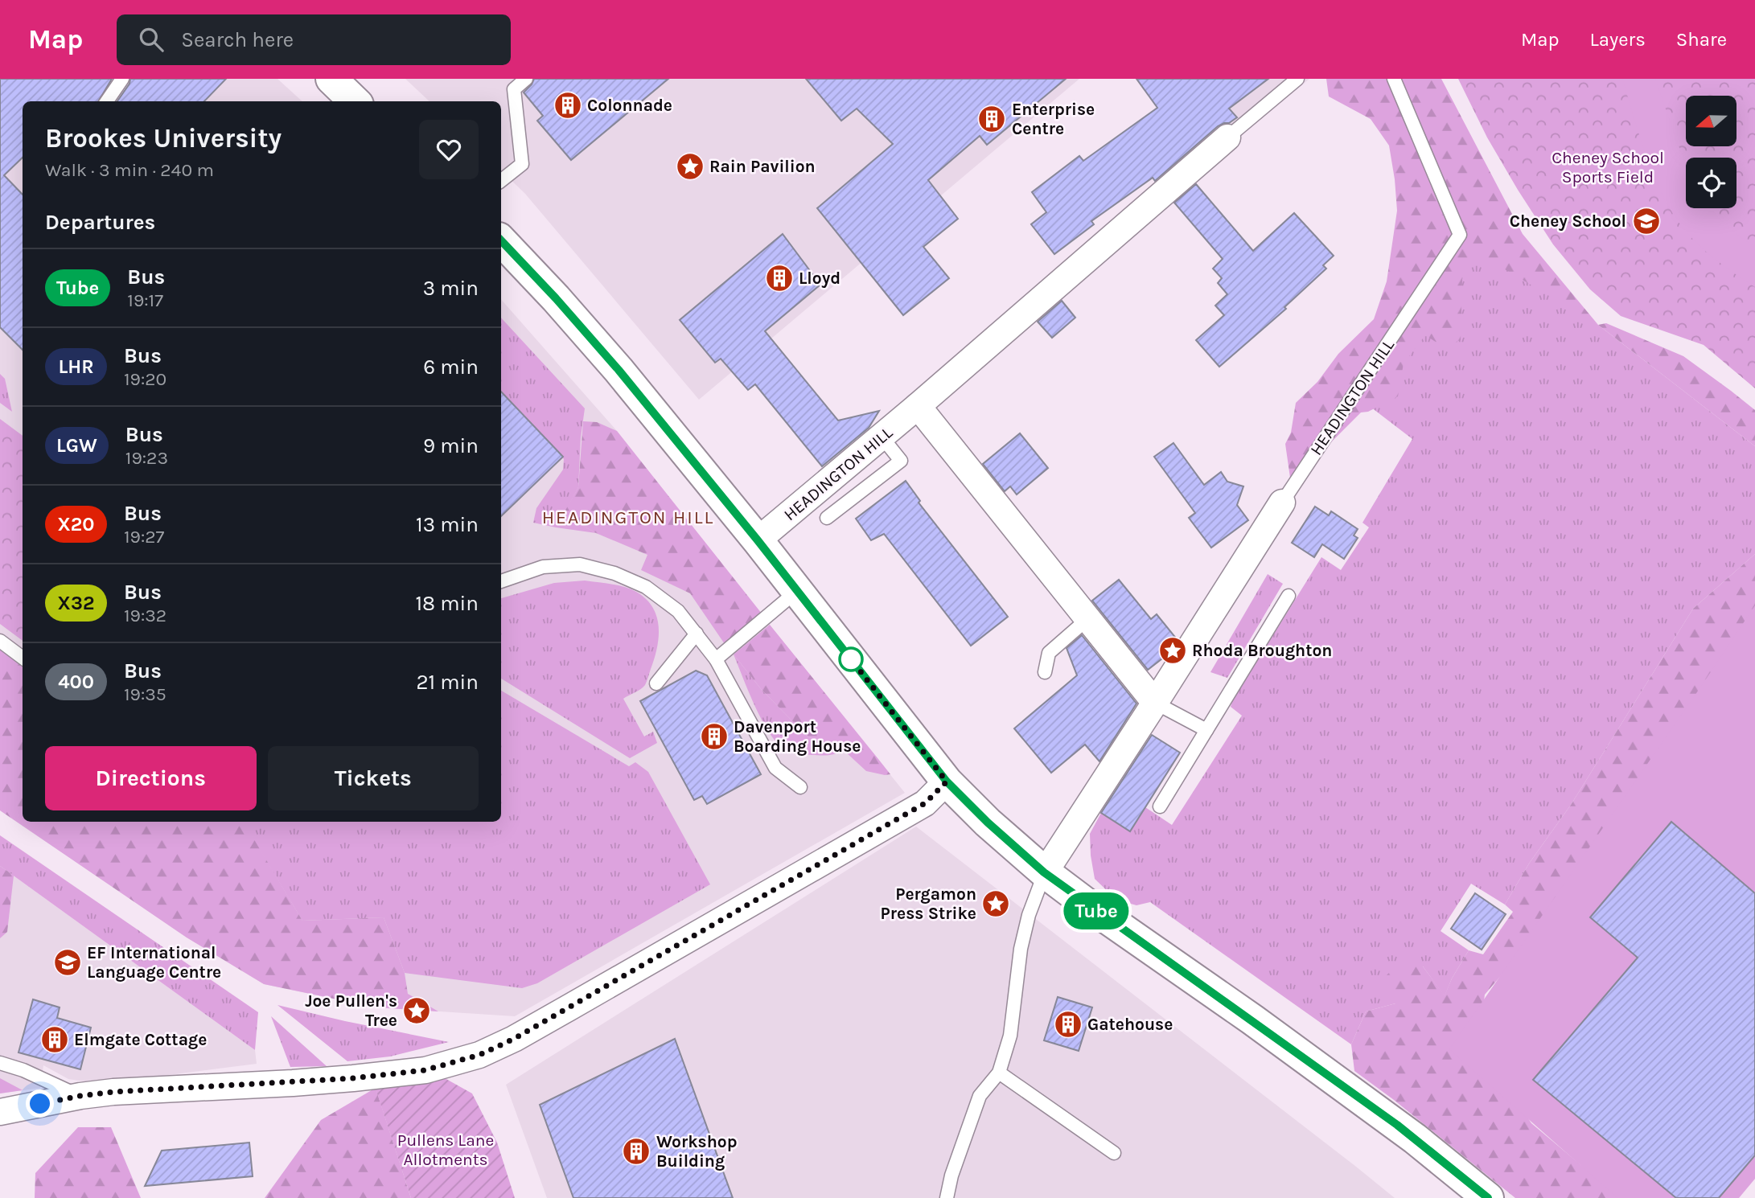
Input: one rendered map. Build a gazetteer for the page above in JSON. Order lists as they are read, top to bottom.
{
  "streets": {
    "street": ["HEADINGTON HILL"]
  },
  "districts": ["HEADINGTON HILL"],
  "parks": ["Cheney School Sports Field", "Pullens Lane Allotments"],
  "places": {
    "building": [
      "Colonnade",
      "Enterprise Centre",
      "Lloyd",
      "Davenport Boarding House",
      "Gatehouse",
      "Elmgate Cottage",
      "Workshop Building"
    ],
    "place": [
      "Rain Pavilion",
      "Rhoda Broughton",
      "Pergamon Press Strike",
      "Joe Pullen's Tree"
    ],
    "school or university": ["Cheney School", "EF International Language Centre"]
  },
  "lines": ["bus line Tube"],
  "north": "left",
  "page": {
    "header": "Map",
    "search": "Search here",
    "nav": ["Map", "Layers", "Share"],
    "on_map": "Tube",
    "heading": [
      ["Brookes University", "Walk · 3 min · 240 m"],
      "Departures"
    ],
    "list": [
      {
        "mark": "Tube",
        "name": "Bus",
        "note": "19:17",
        "value": "3 min"
      },
      {
        "mark": "LHR",
        "name": "Bus",
        "note": "19:20",
        "value": "6 min"
      },
      {
        "mark": "LGW",
        "name": "Bus",
        "note": "19:23",
        "value": "9 min"
      },
      {
        "mark": "X20",
        "name": "Bus",
        "note": "19:27",
        "value": "13 min"
      },
      {
        "mark": "X32",
        "name": "Bus",
        "note": "19:32",
        "value": "18 min"
      },
      {
        "mark": "400",
        "name": "Bus",
        "note": "19:35",
        "value": "21 min"
      }
    ],
    "buttons": ["Directions", "Tickets"]
  }
}
